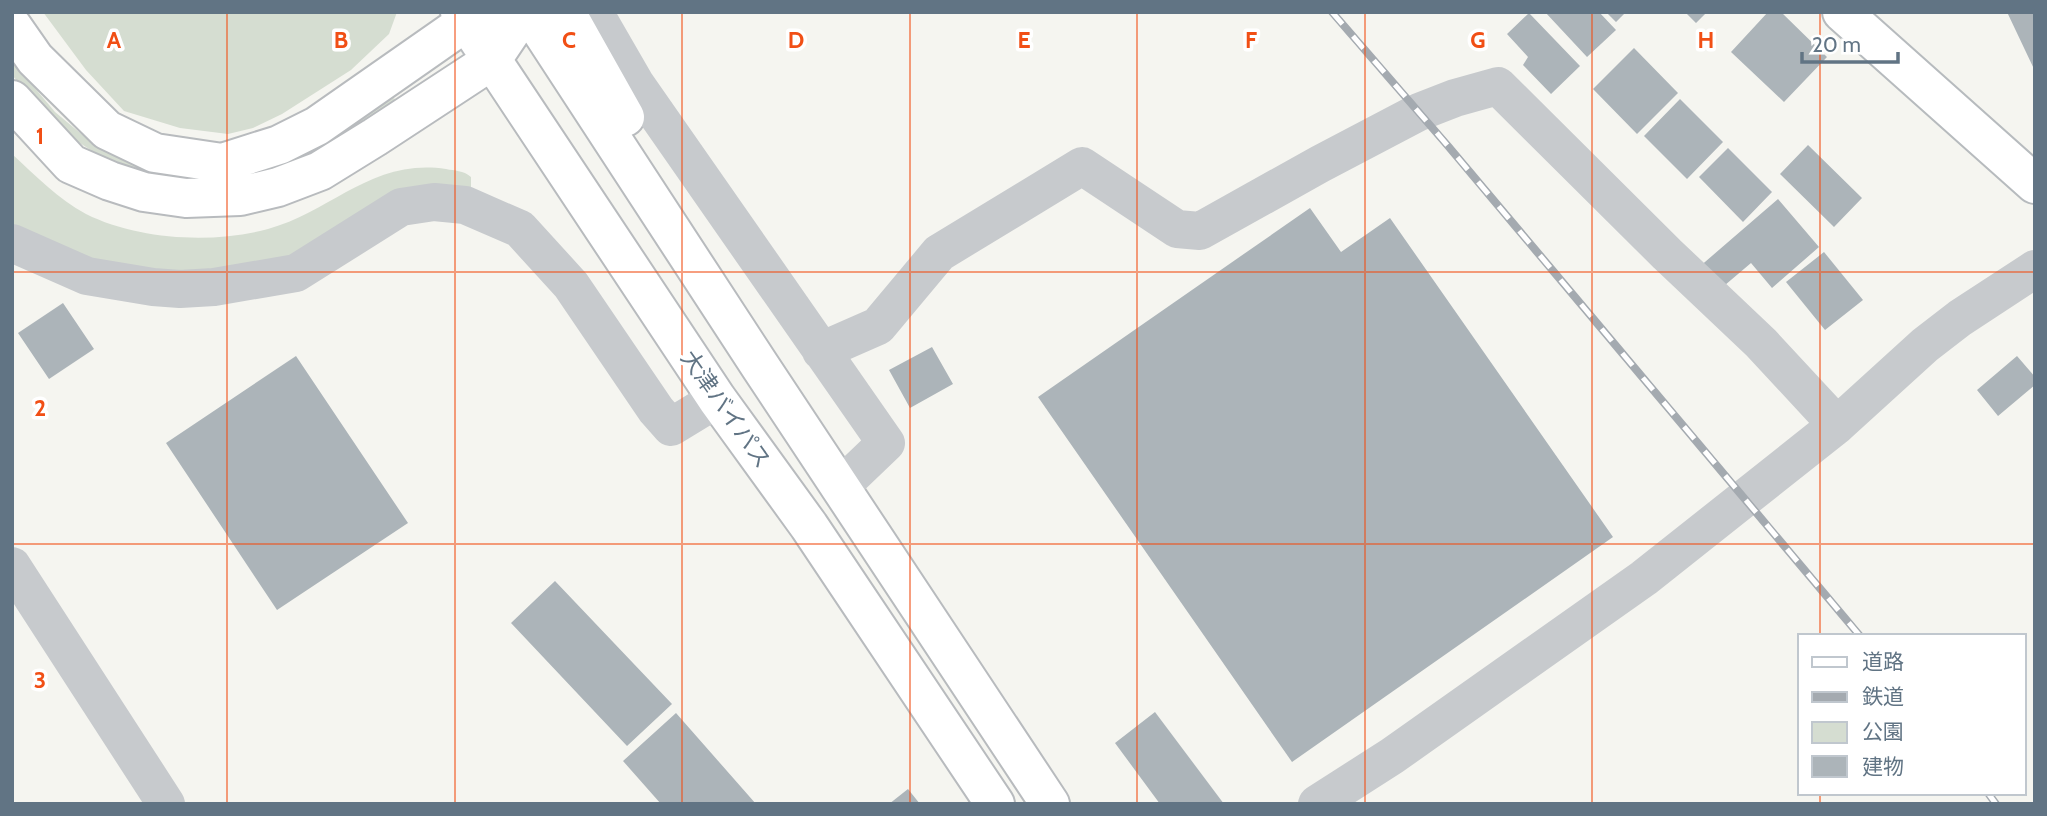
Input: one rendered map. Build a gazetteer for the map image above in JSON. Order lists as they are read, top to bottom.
{
  "streets": {
    "main road": ["大津バイパス"]
  },
  "legend": [
    "道路",
    "鉄道",
    "公園",
    "建物"
  ],
  "scale_bar": "20 m",
  "grid": {
    "columns": [
      "A",
      "B",
      "C",
      "D",
      "E",
      "F",
      "G",
      "H"
    ],
    "rows": ["1", "2", "3"]
  }
}
